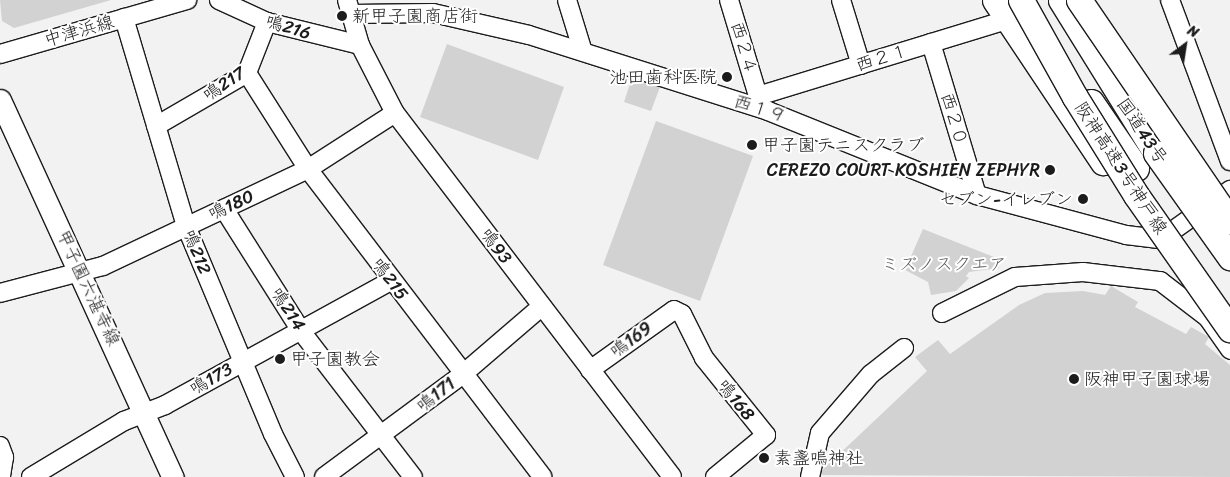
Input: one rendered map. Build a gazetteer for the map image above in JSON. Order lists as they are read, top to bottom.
{
  "streets": {
    "highway": ["国道43号", "阪神高速3号神戸線"],
    "main road": ["甲子園六湛寺線"],
    "street": [
      "鳴216",
      "中津浜線",
      "西２４",
      "西２１",
      "鳴217",
      "西１９",
      "西２０",
      "鳴180",
      "鳴93",
      "鳴212",
      "鳴215",
      "鳴214",
      "鳴169",
      "鳴173",
      "鳴171",
      "鳴168"
    ]
  },
  "crossings": [
    ["鳴216", "鳴217"],
    ["鳴216", "鳴93"],
    ["中津浜線", "鳴212"],
    ["西２４", "西２１"],
    ["西２４", "西１９"],
    ["西２１", "西１９"],
    ["西２１", "西２０"],
    ["鳴217", "鳴212"],
    ["鳴217", "鳴215"],
    ["西１９", "西２０"],
    ["西１９", "鳴93"],
    ["鳴180", "鳴93"],
    ["鳴180", "鳴212"],
    ["鳴180", "鳴215"],
    ["鳴180", "甲子園六湛寺線"],
    ["鳴180", "鳴214"],
    ["鳴93", "鳴169"],
    ["鳴93", "鳴171"],
    ["鳴212", "鳴173"],
    ["鳴215", "鳴173"],
    ["鳴215", "鳴171"],
    ["甲子園六湛寺線", "鳴173"],
    ["鳴214", "鳴173"],
    ["鳴214", "鳴171"],
    ["鳴169", "鳴168"]
  ],
  "parks": ["ミズノスクエア"],
  "places": [
    "新甲子園商店街",
    "池田歯科医院",
    "甲子園テニスクラブ",
    "CEREZO COURT KOSHIEN ZEPHYR",
    "セブン-イレブン",
    "甲子園教会",
    "阪神甲子園球場",
    "素盞嗚神社"
  ],
  "north": "top right"
}
